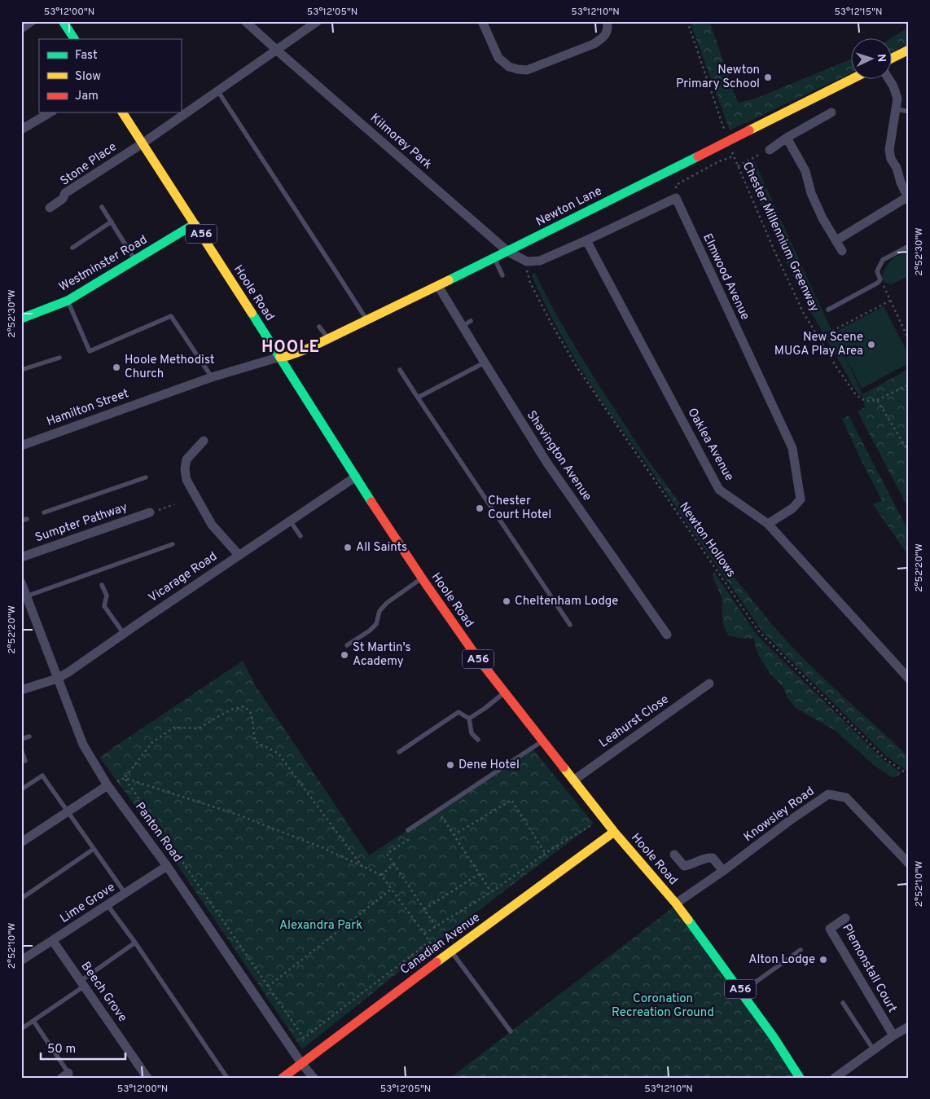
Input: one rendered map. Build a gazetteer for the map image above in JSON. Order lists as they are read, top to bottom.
{
  "streets": {
    "main road": [
      "Newton Lane",
      "A56",
      "Westminster Road",
      "Hoole Road",
      "Canadian Avenue"
    ],
    "street": [
      "Kilmorey Park",
      "Stone Place",
      "Elmwood Avenue",
      "Hamilton Street",
      "Oaklea Avenue",
      "Shavington Avenue",
      "Sumpter Pathway",
      "Vicarage Road",
      "Leahurst Close",
      "Knowsley Road",
      "Panton Road",
      "Lime Grove",
      "Plemonstall Court",
      "Beech Grove"
    ],
    "path": ["Chester Millennium Greenway", "Newton Hollows"]
  },
  "crossings": [
    ["Kilmorey Park", "Stone Place"],
    ["Kilmorey Park", "Newton Lane"],
    ["Stone Place", "Hoole Road"],
    ["Newton Lane", "Hoole Road"],
    ["Newton Lane", "Hamilton Street"],
    ["Newton Lane", "Shavington Avenue"],
    ["Westminster Road", "Hoole Road"],
    ["Elmwood Avenue", "Oaklea Avenue"],
    ["Hoole Road", "Hamilton Street"],
    ["Hoole Road", "Vicarage Road"],
    ["Hoole Road", "Leahurst Close"],
    ["Hoole Road", "Knowsley Road"],
    ["Hoole Road", "Canadian Avenue"],
    ["Vicarage Road", "Panton Road"],
    ["Panton Road", "Lime Grove"],
    ["Panton Road", "Canadian Avenue"],
    ["Lime Grove", "Beech Grove"]
  ],
  "districts": ["HOOLE"],
  "parks": ["Alexandra Park", "Coronation Recreation Ground"],
  "places": [
    "Newton Primary School",
    "New Scene MUGA Play Area",
    "Hoole Methodist Church",
    "Chester Court Hotel",
    "All Saints",
    "Cheltenham Lodge",
    "St Martin's Academy",
    "Dene Hotel",
    "Alton Lodge"
  ],
  "legend": ["Fast", "Slow", "Jam"],
  "scale_bar": "50 m",
  "north": "right",
  "coordinates": [
    "53°12'00\"N",
    "53°12'05\"N",
    "53°12'10\"N",
    "53°12'15\"N",
    "2°52'30\"W",
    "2°52'20\"W",
    "2°52'10\"W"
  ]
}
